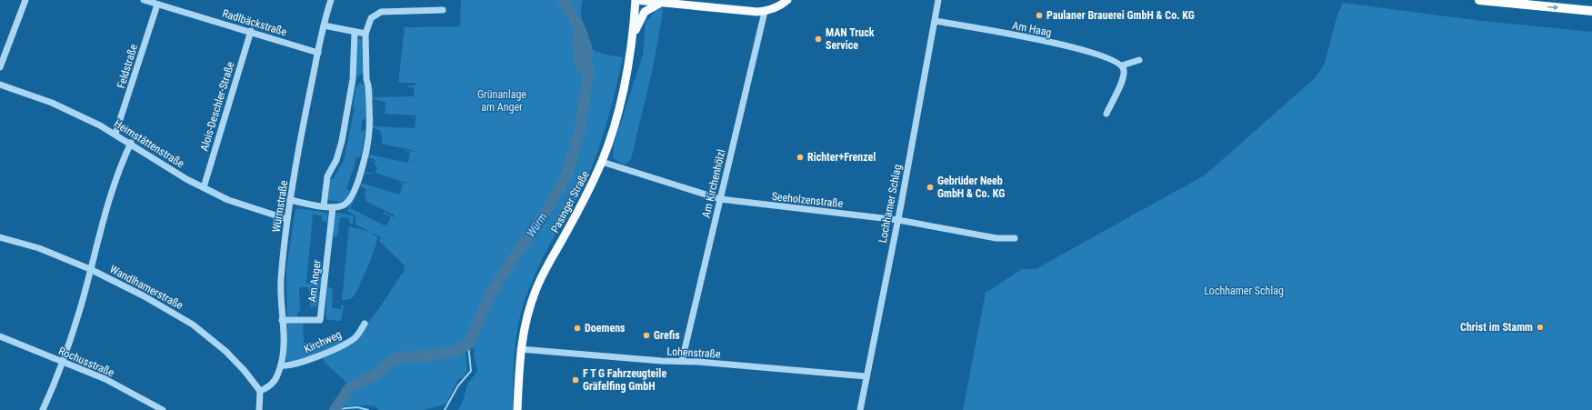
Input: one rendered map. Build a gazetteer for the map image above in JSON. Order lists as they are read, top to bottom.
{
  "streets": {
    "main road": ["Pasinger Straße"],
    "street": [
      "Radlbäckstraße",
      "Am Haag",
      "Feldstraße",
      "Alois-Deschler-Straße",
      "Heimstättenstraße",
      "Am Kirchenhölzl",
      "Seeholzenstraße",
      "Lochhamer Schlag",
      "Würmstraße",
      "Am Anger",
      "Wandlhamerstraße",
      "Kirchweg",
      "Lohenstraße",
      "Rochusstraße"
    ]
  },
  "crossings": [
    ["Radlbäckstraße", "Feldstraße"],
    ["Radlbäckstraße", "Alois-Deschler-Straße"],
    ["Radlbäckstraße", "Würmstraße"],
    ["Am Haag", "Lochhamer Schlag"],
    ["Feldstraße", "Heimstättenstraße"],
    ["Alois-Deschler-Straße", "Heimstättenstraße"],
    ["Heimstättenstraße", "Würmstraße"],
    ["Am Kirchenhölzl", "Seeholzenstraße"],
    ["Am Kirchenhölzl", "Lohenstraße"],
    ["Seeholzenstraße", "Pasinger Straße"],
    ["Seeholzenstraße", "Lochhamer Schlag"],
    ["Pasinger Straße", "Lohenstraße"],
    ["Lochhamer Schlag", "Lohenstraße"],
    ["Würmstraße", "Am Anger"],
    ["Würmstraße", "Wandlhamerstraße"],
    ["Würmstraße", "Kirchweg"]
  ],
  "water": ["Würm"],
  "parks": ["Grünanlage am Anger", "Lochhamer Schlag"],
  "places": [
    "Paulaner Brauerei GmbH & Co. KG",
    "MAN Truck Service",
    "Richter+Frenzel",
    "Gebrüder Neeb GmbH & Co. KG",
    "Christ im Stamm",
    "Doemens",
    "Grefis",
    "F T G Fahrzeugteile Gräfelfing GmbH"
  ]
}
